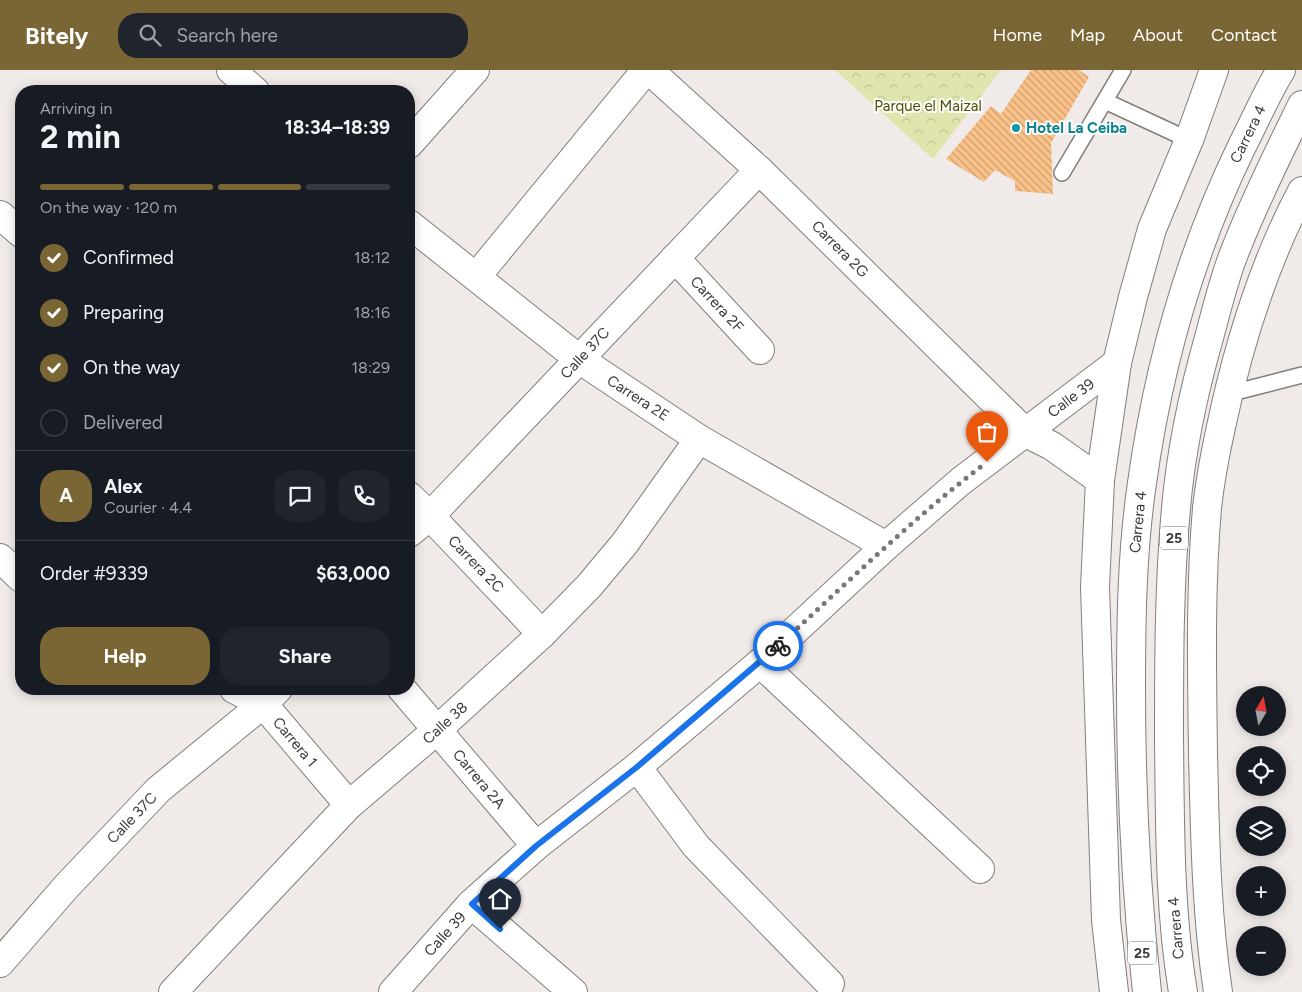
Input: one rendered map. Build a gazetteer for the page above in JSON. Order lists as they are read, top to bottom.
{
  "streets": {
    "main road": [
      "Carrera 4",
      "Carrera 2G",
      "Carrera 2F",
      "Calle 37C",
      "Carrera 2E",
      "Calle 39",
      "25",
      "Carrera 2C",
      "Calle 38",
      "Carrera 1",
      "Carrera 2A"
    ]
  },
  "crossings": [
    ["Carrera 2G", "Calle 37C"],
    ["Carrera 2G", "Calle 39"],
    ["Carrera 2F", "Calle 37C"],
    ["Calle 37C", "Carrera 2E"],
    ["Calle 37C", "Carrera 2C"],
    ["Calle 37C", "Carrera 1"],
    ["Carrera 2E", "Calle 39"],
    ["Carrera 2E", "Calle 38"],
    ["Calle 39", "Carrera 2A"],
    ["Carrera 2C", "Calle 38"],
    ["Calle 38", "Carrera 1"],
    ["Calle 38", "Carrera 2A"]
  ],
  "parks": ["Parque el Maizal"],
  "places": ["Hotel La Ceiba"],
  "north": "top",
  "page": {
    "header": "Bitely",
    "search": "Search here",
    "nav": [
      "Home",
      "Map",
      "About",
      "Contact"
    ],
    "heading": ["2 min", "Arriving in", "18:34–18:39"],
    "panel": [
      "Alex",
      "Courier · 4.4",
      "Order #9339",
      "$63,000"
    ],
    "bar": "On the way · 120 m",
    "list": [
      ["Confirmed", "18:12"],
      ["Preparing", "18:16"],
      ["On the way", "18:29"],
      "Delivered"
    ],
    "round": "A",
    "buttons": ["Help", "Share"],
    "map_buttons": ["+", "−"]
  }
}
